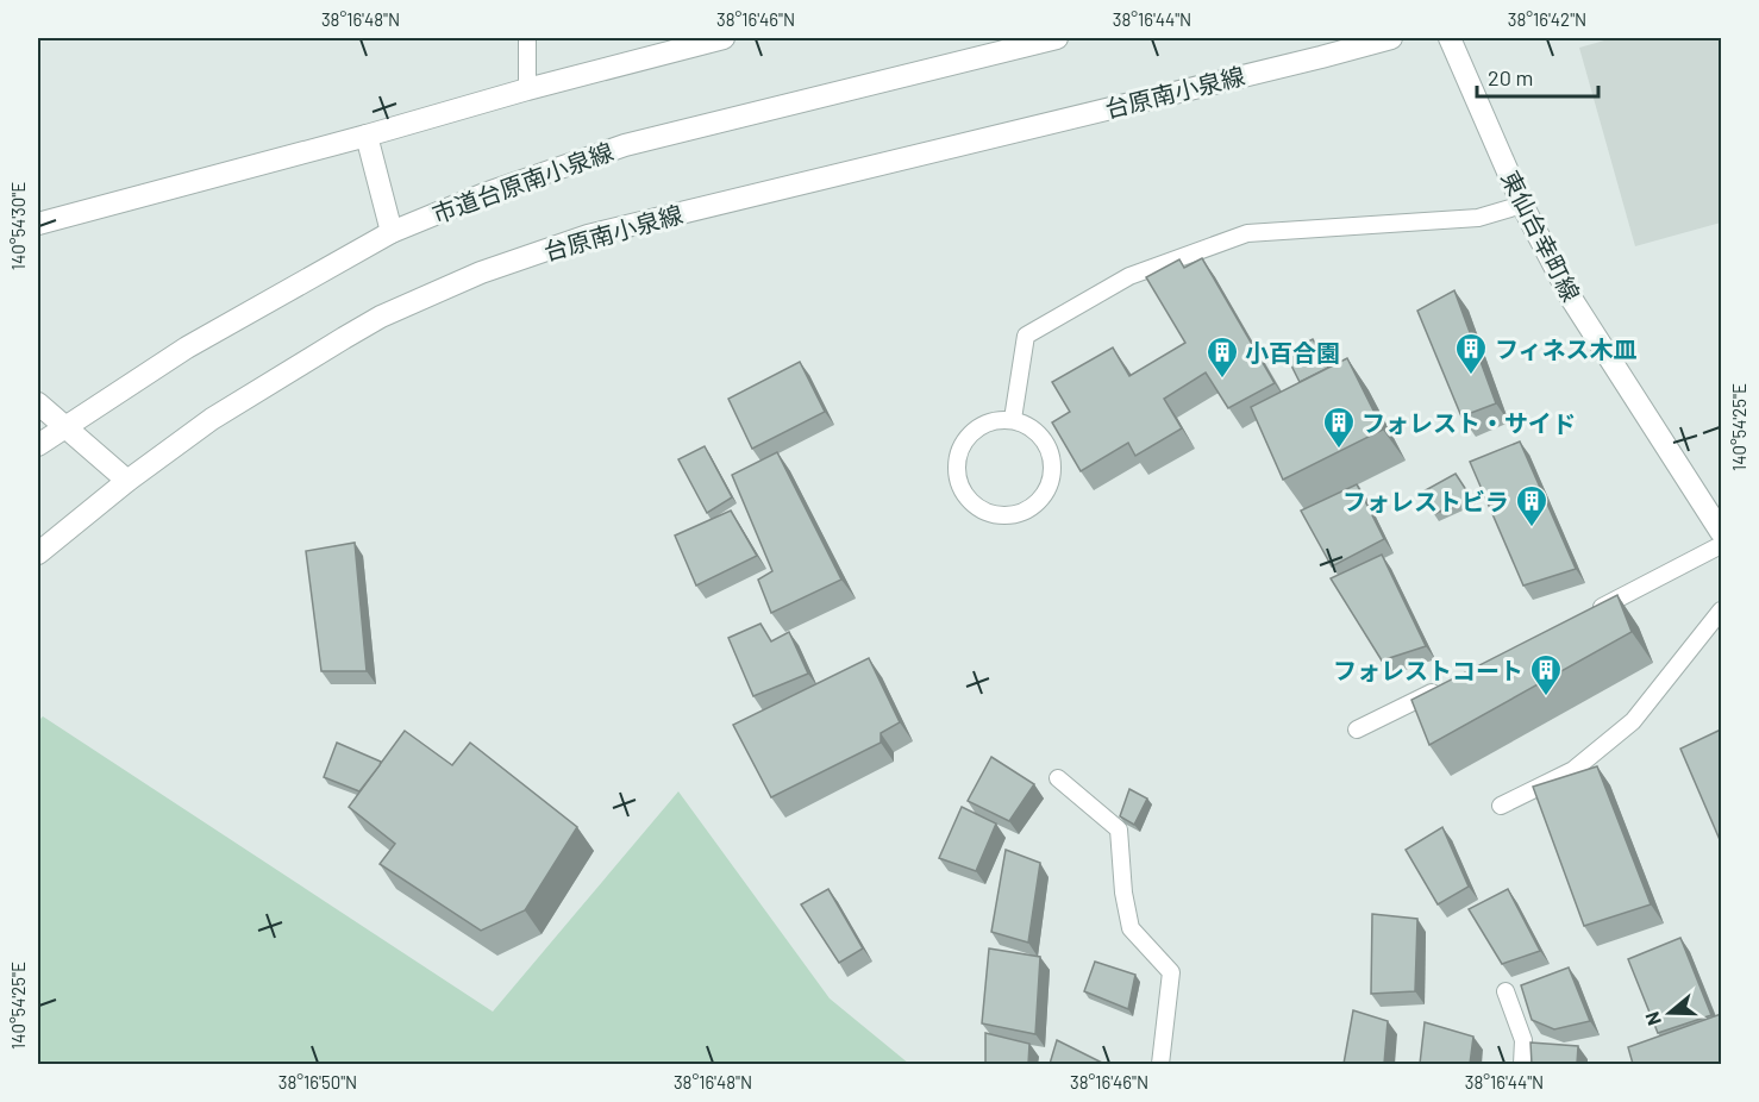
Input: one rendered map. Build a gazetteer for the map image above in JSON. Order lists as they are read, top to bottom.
{
  "streets": {
    "street": ["台原南小泉線", "市道台原南小泉線", "東仙台幸町線"]
  },
  "places": {
    "building": [
      "フィネス木皿",
      "小百合園",
      "フォレスト・サイド",
      "フォレストビラ",
      "フォレストコート"
    ]
  },
  "scale_bar": "20 m",
  "north": "left",
  "coordinates": [
    "38°16'48\"N",
    "38°16'46\"N",
    "38°16'44\"N",
    "38°16'42\"N",
    "140°54'30\"E",
    "140°54'25\"E",
    "38°16'50\"N"
  ]
}
